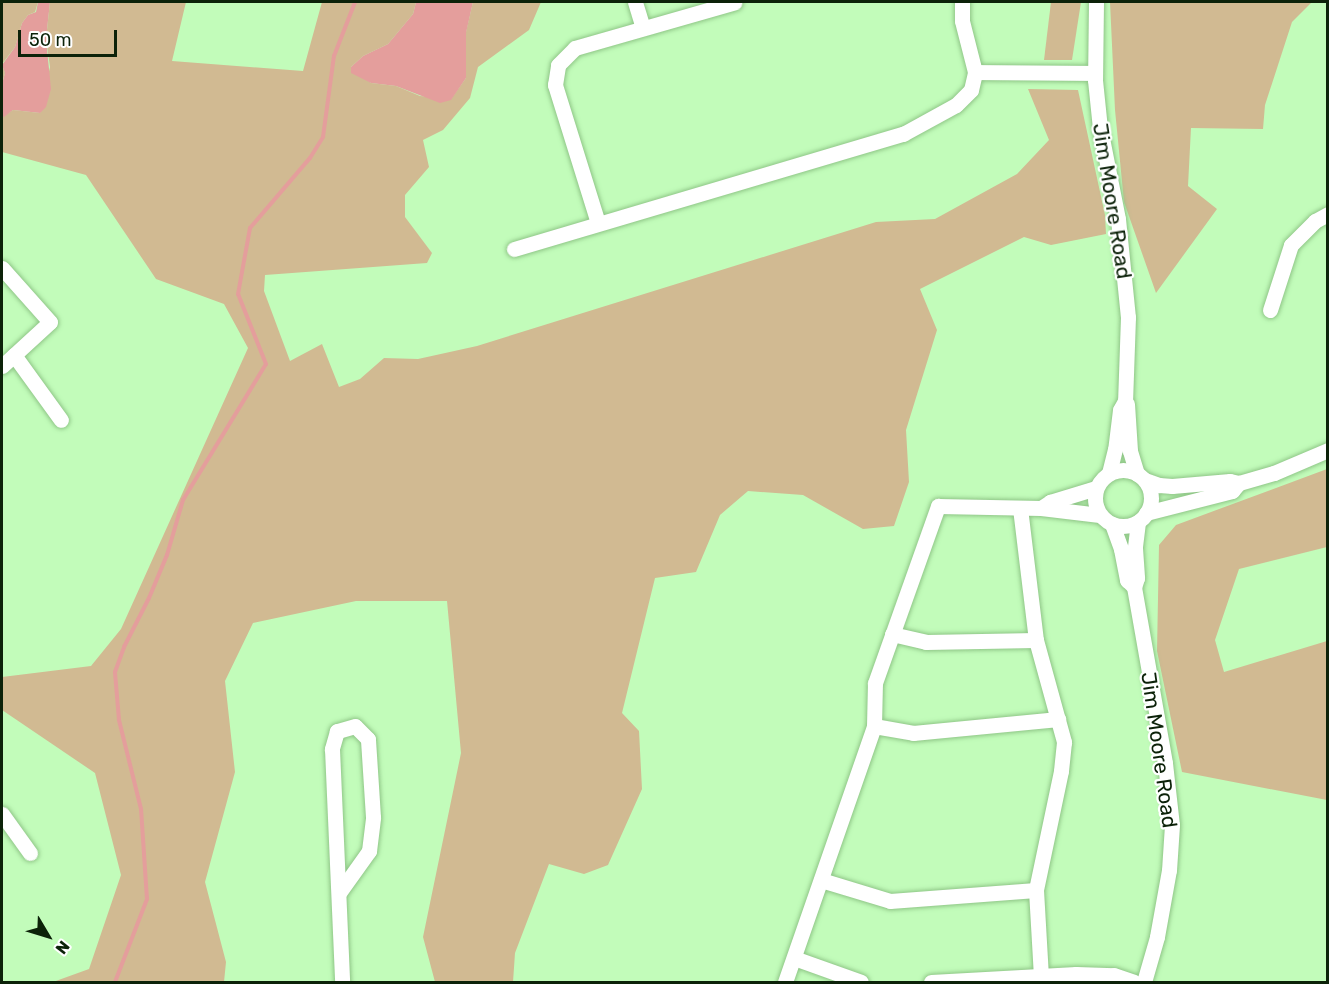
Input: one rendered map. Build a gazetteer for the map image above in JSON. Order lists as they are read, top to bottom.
{
  "streets": {
    "street": ["Jim Moore Road"]
  },
  "scale_bar": "50 m",
  "north": "bottom right"
}
